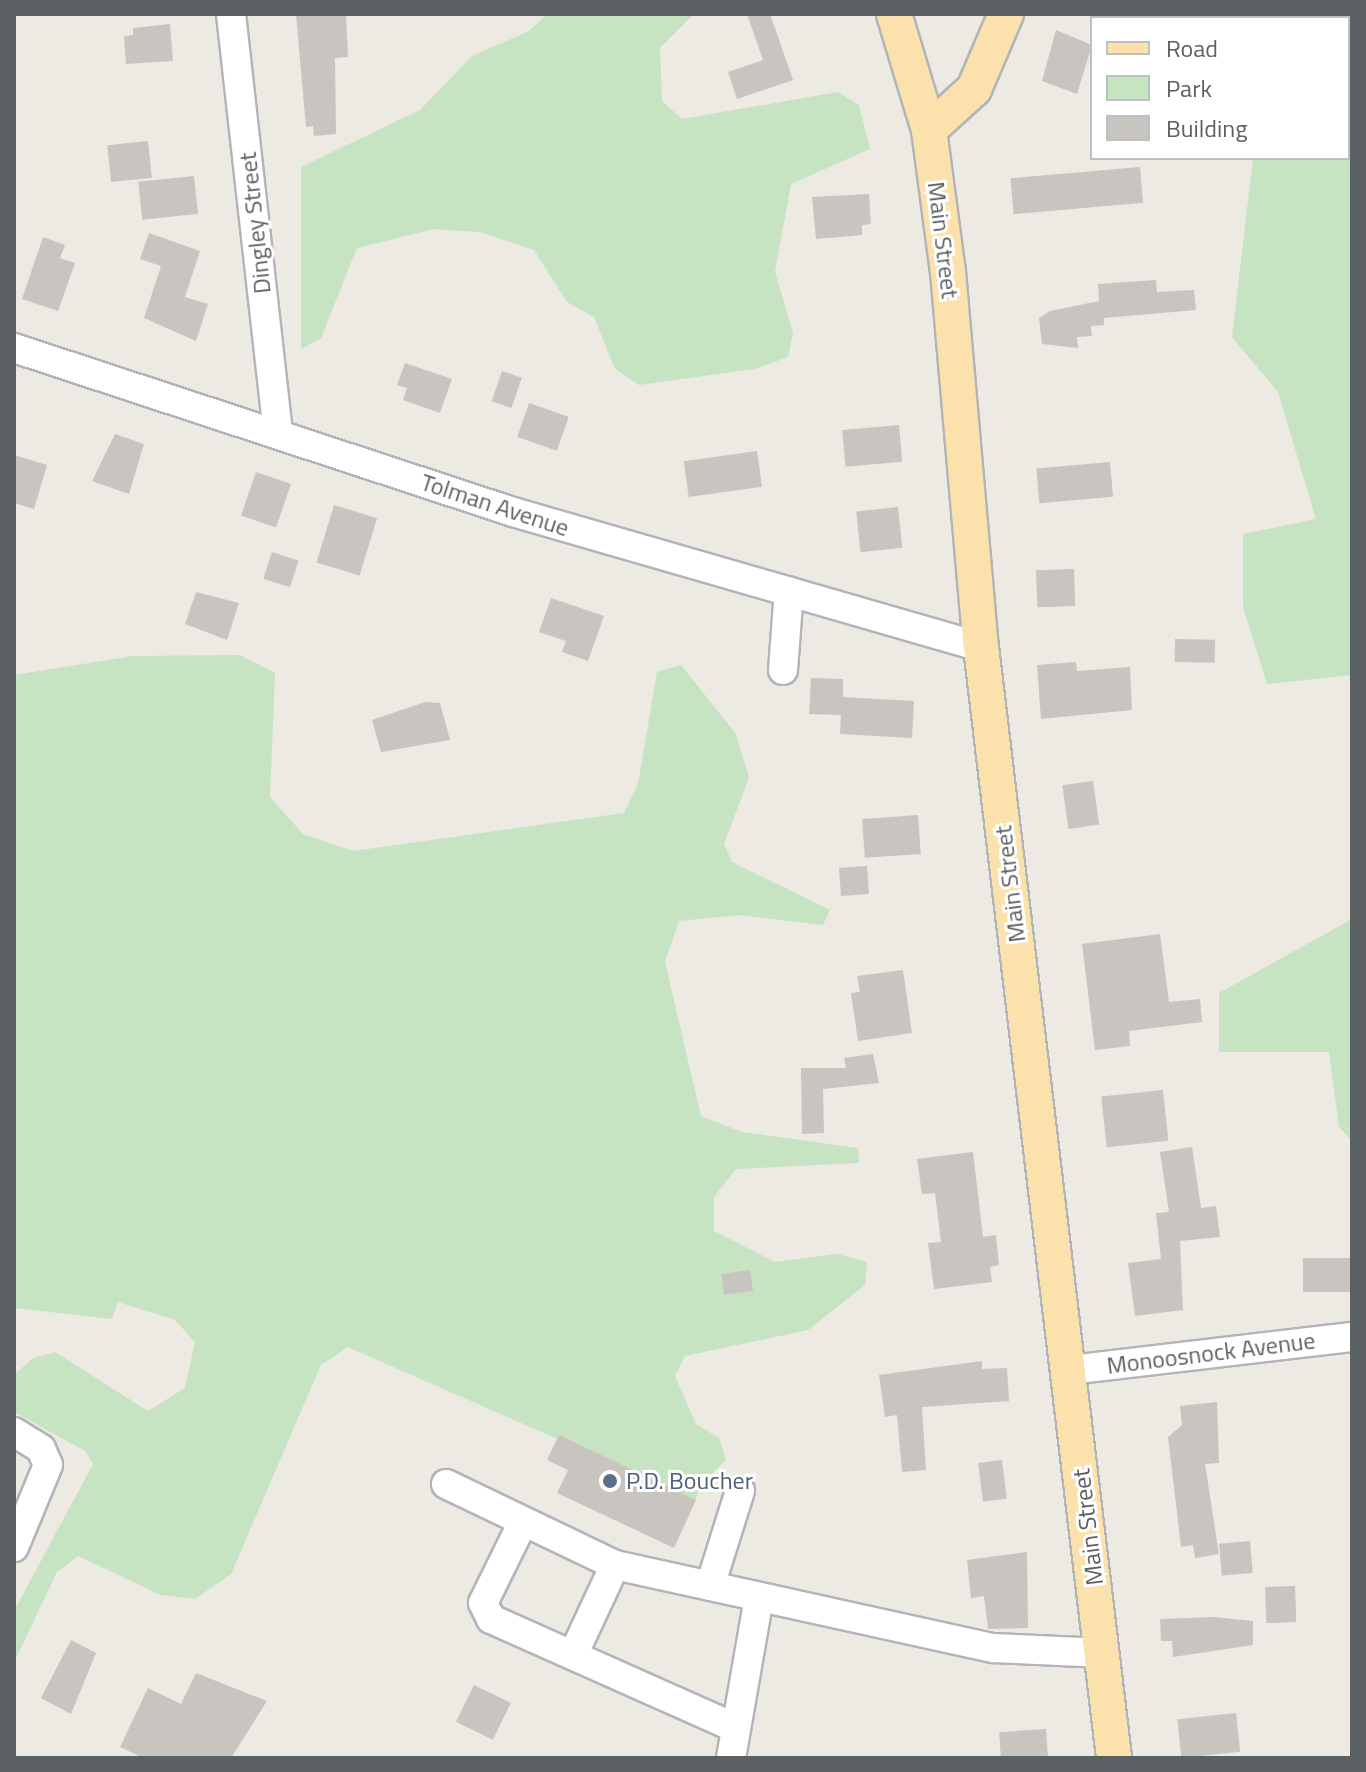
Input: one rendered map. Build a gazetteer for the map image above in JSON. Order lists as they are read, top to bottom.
{
  "streets": {
    "main road": ["Main Street"],
    "street": ["Dingley Street", "Tolman Avenue", "Monoosnock Avenue"]
  },
  "crossings": [
    ["Dingley Street", "Tolman Avenue"],
    ["Main Street", "Tolman Avenue"],
    ["Main Street", "Monoosnock Avenue"]
  ],
  "places": ["P.D. Boucher"],
  "legend": ["Road", "Park", "Building"]
}
